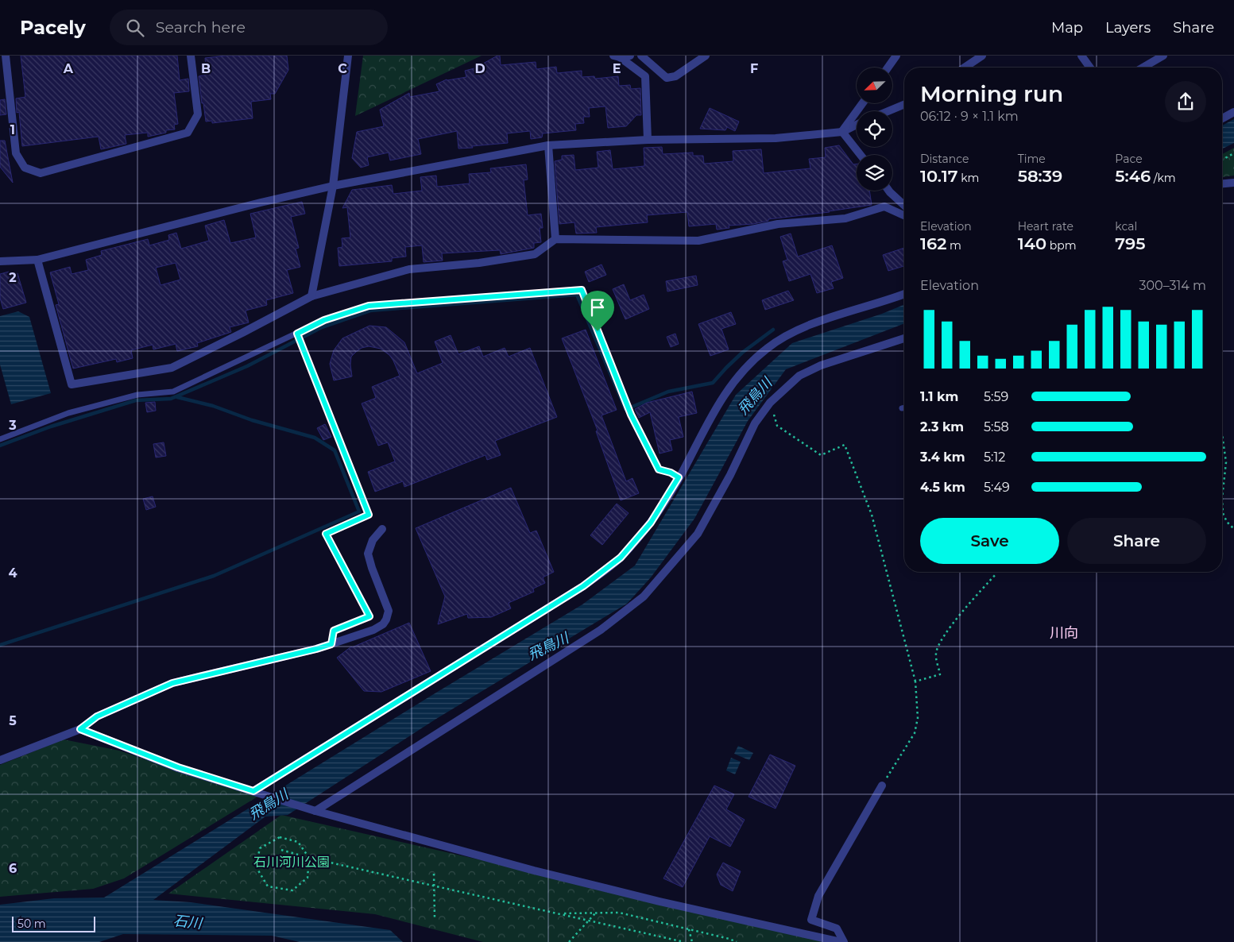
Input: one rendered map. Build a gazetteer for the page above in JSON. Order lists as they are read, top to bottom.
{
  "districts": ["川向"],
  "water": ["飛鳥川", "石川"],
  "parks": ["石川河川公園"],
  "scale_bar": "50 m",
  "north": "bottom left",
  "page": {
    "header": "Pacely",
    "search": "Search here",
    "nav": ["Map", "Layers", "Share"],
    "heading": ["Morning run", "06:12 · 9 × 1.1 km"],
    "stats": [
      ["Distance", "10.17 km"],
      ["Time", "58:39"],
      ["Pace", "5:46 /km"],
      ["Elevation", "162 m"],
      ["Heart rate", "140 bpm"],
      ["kcal", "795"]
    ],
    "chart": ["Elevation", "300–314 m"],
    "list": [
      {
        "name": "1.1 km",
        "note": "5:59"
      },
      {
        "name": "2.3 km",
        "note": "5:58"
      },
      {
        "name": "3.4 km",
        "note": "5:12"
      },
      {
        "name": "4.5 km",
        "note": "5:49"
      }
    ],
    "buttons": ["Save", "Share"],
    "scale": "50 m"
  },
  "grid": {
    "columns": [
      "A",
      "B",
      "C",
      "D",
      "E",
      "F"
    ],
    "rows": [
      "1",
      "2",
      "3",
      "4",
      "5",
      "6"
    ]
  }
}
